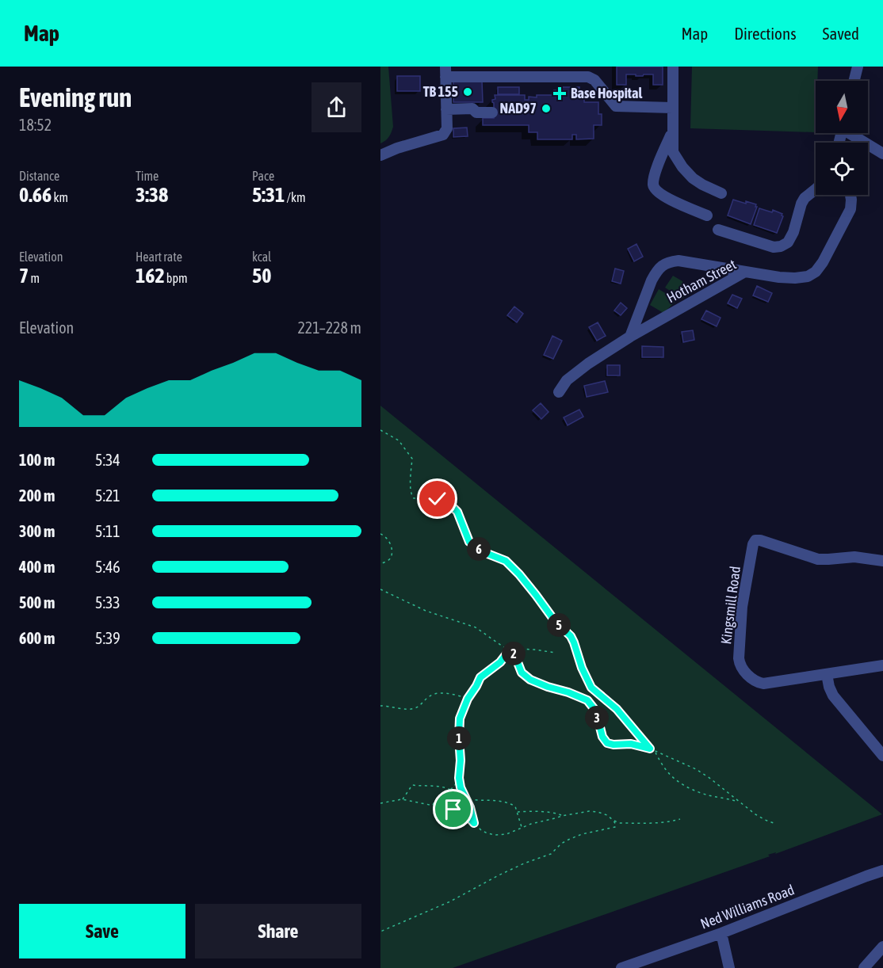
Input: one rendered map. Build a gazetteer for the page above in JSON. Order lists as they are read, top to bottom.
{
  "streets": {
    "street": ["Hotham Street", "Kingsmill Road", "Ned Williams Road"]
  },
  "places": {
    "other": ["TB 155", "NAD97"],
    "health": ["Base Hospital"]
  },
  "north": "bottom",
  "page": {
    "header": "Map",
    "nav": ["Map", "Directions", "Saved"],
    "heading": ["Evening run", "18:52"],
    "stats": [
      ["Distance", "0.66 km"],
      ["Time", "3:38"],
      ["Pace", "5:31 /km"],
      ["Elevation", "7 m"],
      ["Heart rate", "162 bpm"],
      ["kcal", "50"]
    ],
    "chart": ["Elevation", "221–228 m"],
    "list": [
      {
        "name": "100 m",
        "note": "5:34"
      },
      {
        "name": "200 m",
        "note": "5:21"
      },
      {
        "name": "300 m",
        "note": "5:11"
      },
      {
        "name": "400 m",
        "note": "5:46"
      },
      {
        "name": "500 m",
        "note": "5:33"
      },
      {
        "name": "600 m",
        "note": "5:39"
      }
    ],
    "pins": [
      "6",
      "5",
      "2",
      "3",
      "1"
    ],
    "buttons": ["Save", "Share"]
  }
}
